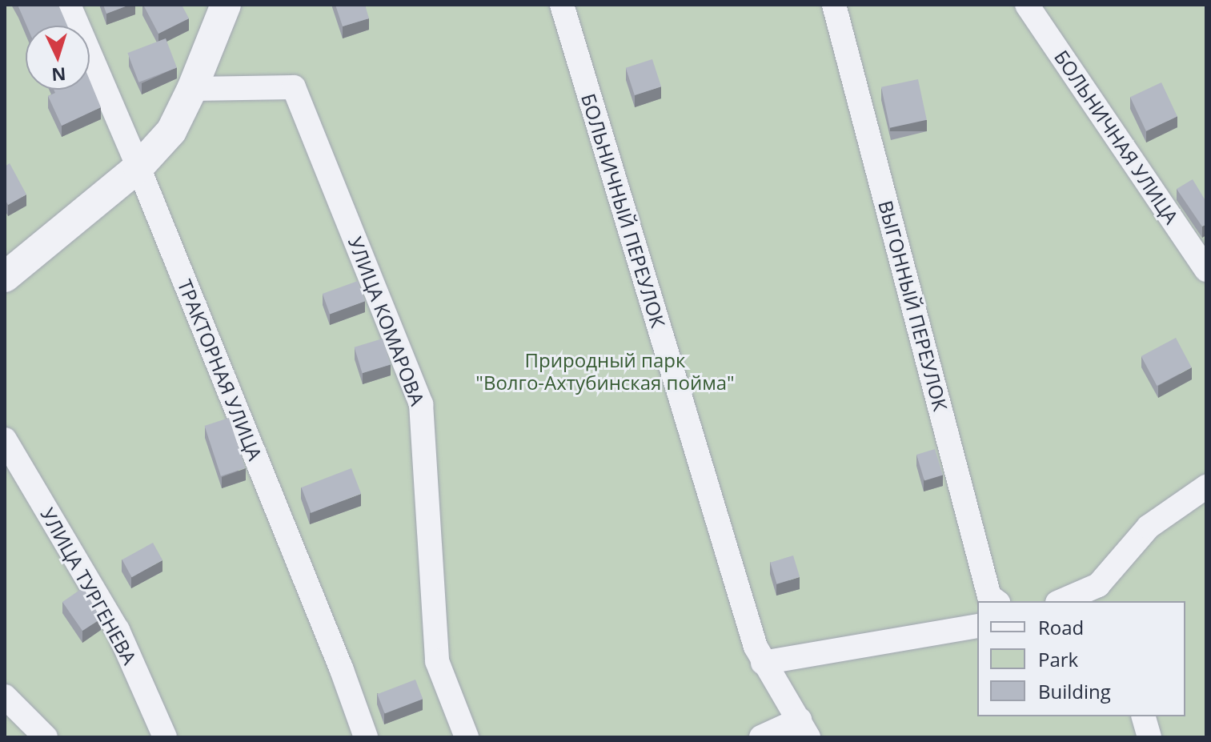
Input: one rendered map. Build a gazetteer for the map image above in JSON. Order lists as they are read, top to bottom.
{
  "streets": {
    "street": [
      "БОЛЬНИЧНАЯ УЛИЦА",
      "БОЛЬНИЧНЫЙ ПЕРЕУЛОК",
      "ВЫГОННЫЙ ПЕРЕУЛОК",
      "УЛИЦА КОМАРОВА",
      "ТРАКТОРНАЯ УЛИЦА",
      "УЛИЦА ТУРГЕНЕВА"
    ]
  },
  "parks": ["Природный парк \"Волго-Ахтубинская пойма\""],
  "legend": ["Road", "Park", "Building"],
  "north": "bottom"
}
